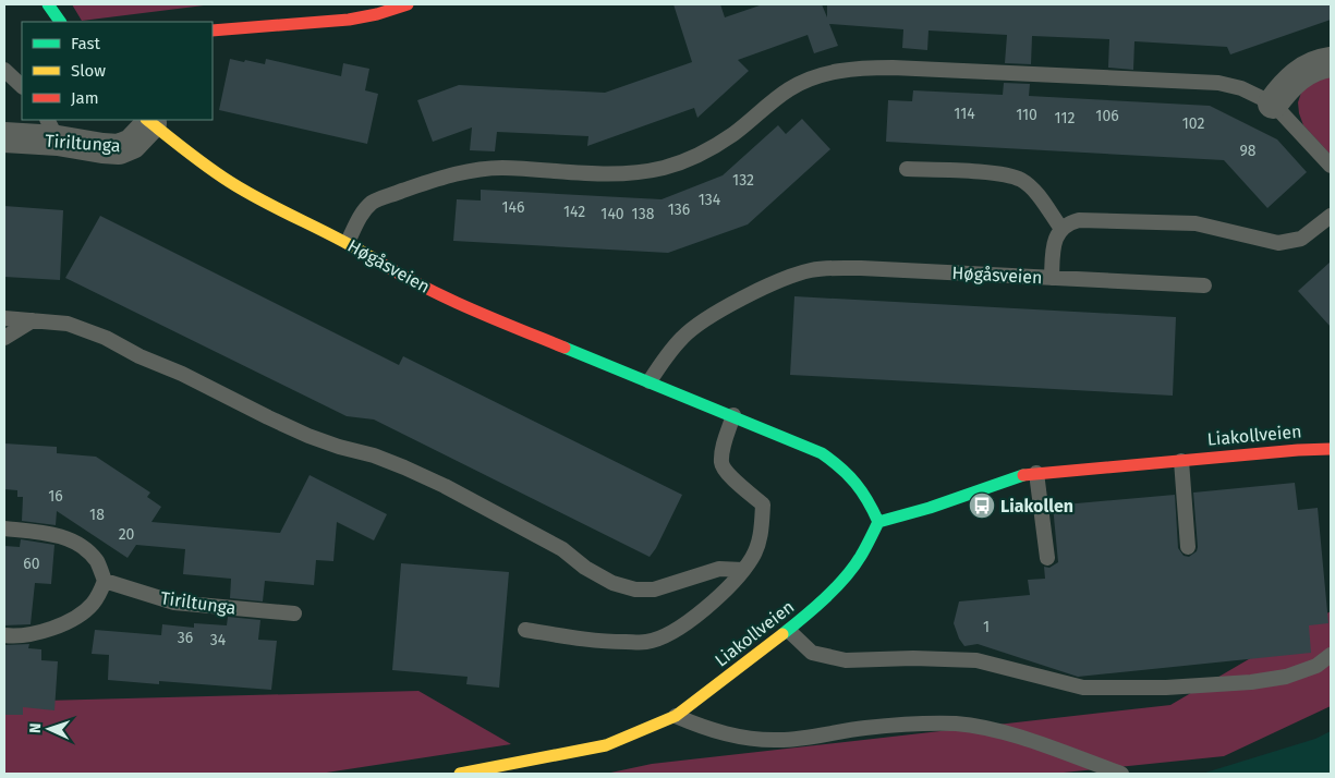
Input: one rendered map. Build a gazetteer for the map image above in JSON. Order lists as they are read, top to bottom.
{
  "streets": {
    "street": ["Tiriltunga", "Høgåsveien", "Liakollveien"]
  },
  "crossings": [
    ["Tiriltunga", "Høgåsveien"],
    ["Høgåsveien", "Liakollveien"]
  ],
  "places": {
    "bus stop": ["Liakollen"]
  },
  "house_numbers": [
    "114",
    "110",
    "106",
    "112",
    "102",
    "98",
    "132",
    "134",
    "146",
    "136",
    "142",
    "140",
    "138",
    "16",
    "18",
    "20",
    "60",
    "1",
    "36",
    "34"
  ],
  "legend": ["Fast", "Slow", "Jam"],
  "north": "left"
}
